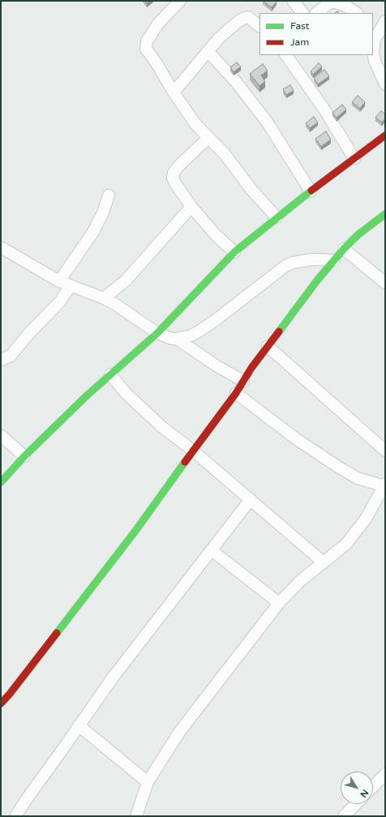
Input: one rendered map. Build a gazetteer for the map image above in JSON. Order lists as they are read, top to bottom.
{
  "legend": ["Fast", "Jam"],
  "north": "bottom right"
}
